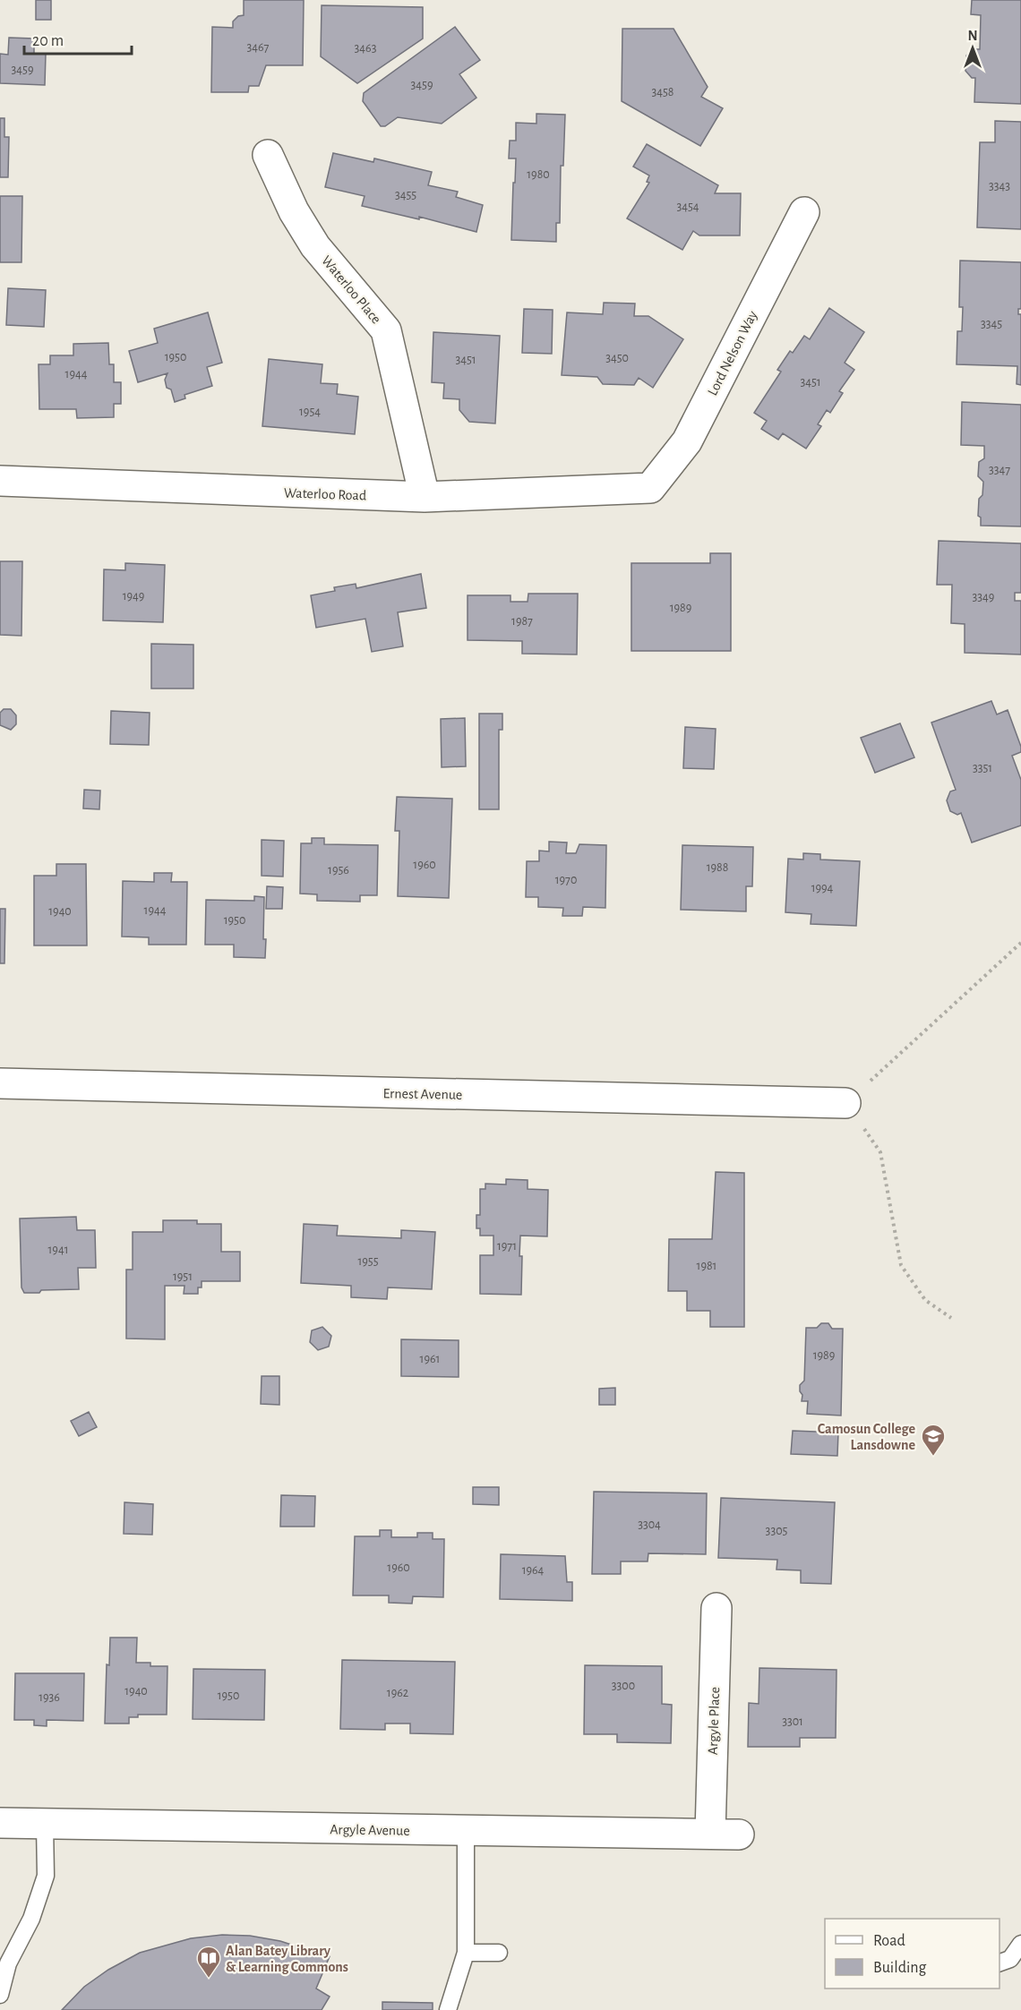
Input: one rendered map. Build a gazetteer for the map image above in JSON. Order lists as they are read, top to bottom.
{
  "streets": {
    "street": [
      "Waterloo Place",
      "Lord Nelson Way",
      "Waterloo Road",
      "Ernest Avenue",
      "Argyle Place",
      "Argyle Avenue"
    ]
  },
  "crossings": [
    ["Waterloo Place", "Waterloo Road"],
    ["Lord Nelson Way", "Waterloo Road"],
    ["Argyle Place", "Argyle Avenue"]
  ],
  "places": {
    "school or university": ["Camosun College Lansdowne"],
    "library": ["Alan Batey Library & Learning Commons"]
  },
  "house_numbers": [
    "3467",
    "3463",
    "3459",
    "3459",
    "3458",
    "1980",
    "3343",
    "3455",
    "3454",
    "3345",
    "1950",
    "3450",
    "3451",
    "1944",
    "3451",
    "1954",
    "3347",
    "1949",
    "3349",
    "1989",
    "1987",
    "3351",
    "1960",
    "1988",
    "1956",
    "1970",
    "1994",
    "1944",
    "1940",
    "1950",
    "1971",
    "1941",
    "1955",
    "1981",
    "1951",
    "1989",
    "1961",
    "3304",
    "3305",
    "1960",
    "1964",
    "3300",
    "1940",
    "1962",
    "1950",
    "1936",
    "3301"
  ],
  "legend": ["Road", "Building"],
  "scale_bar": "20 m",
  "north": "top"
}
